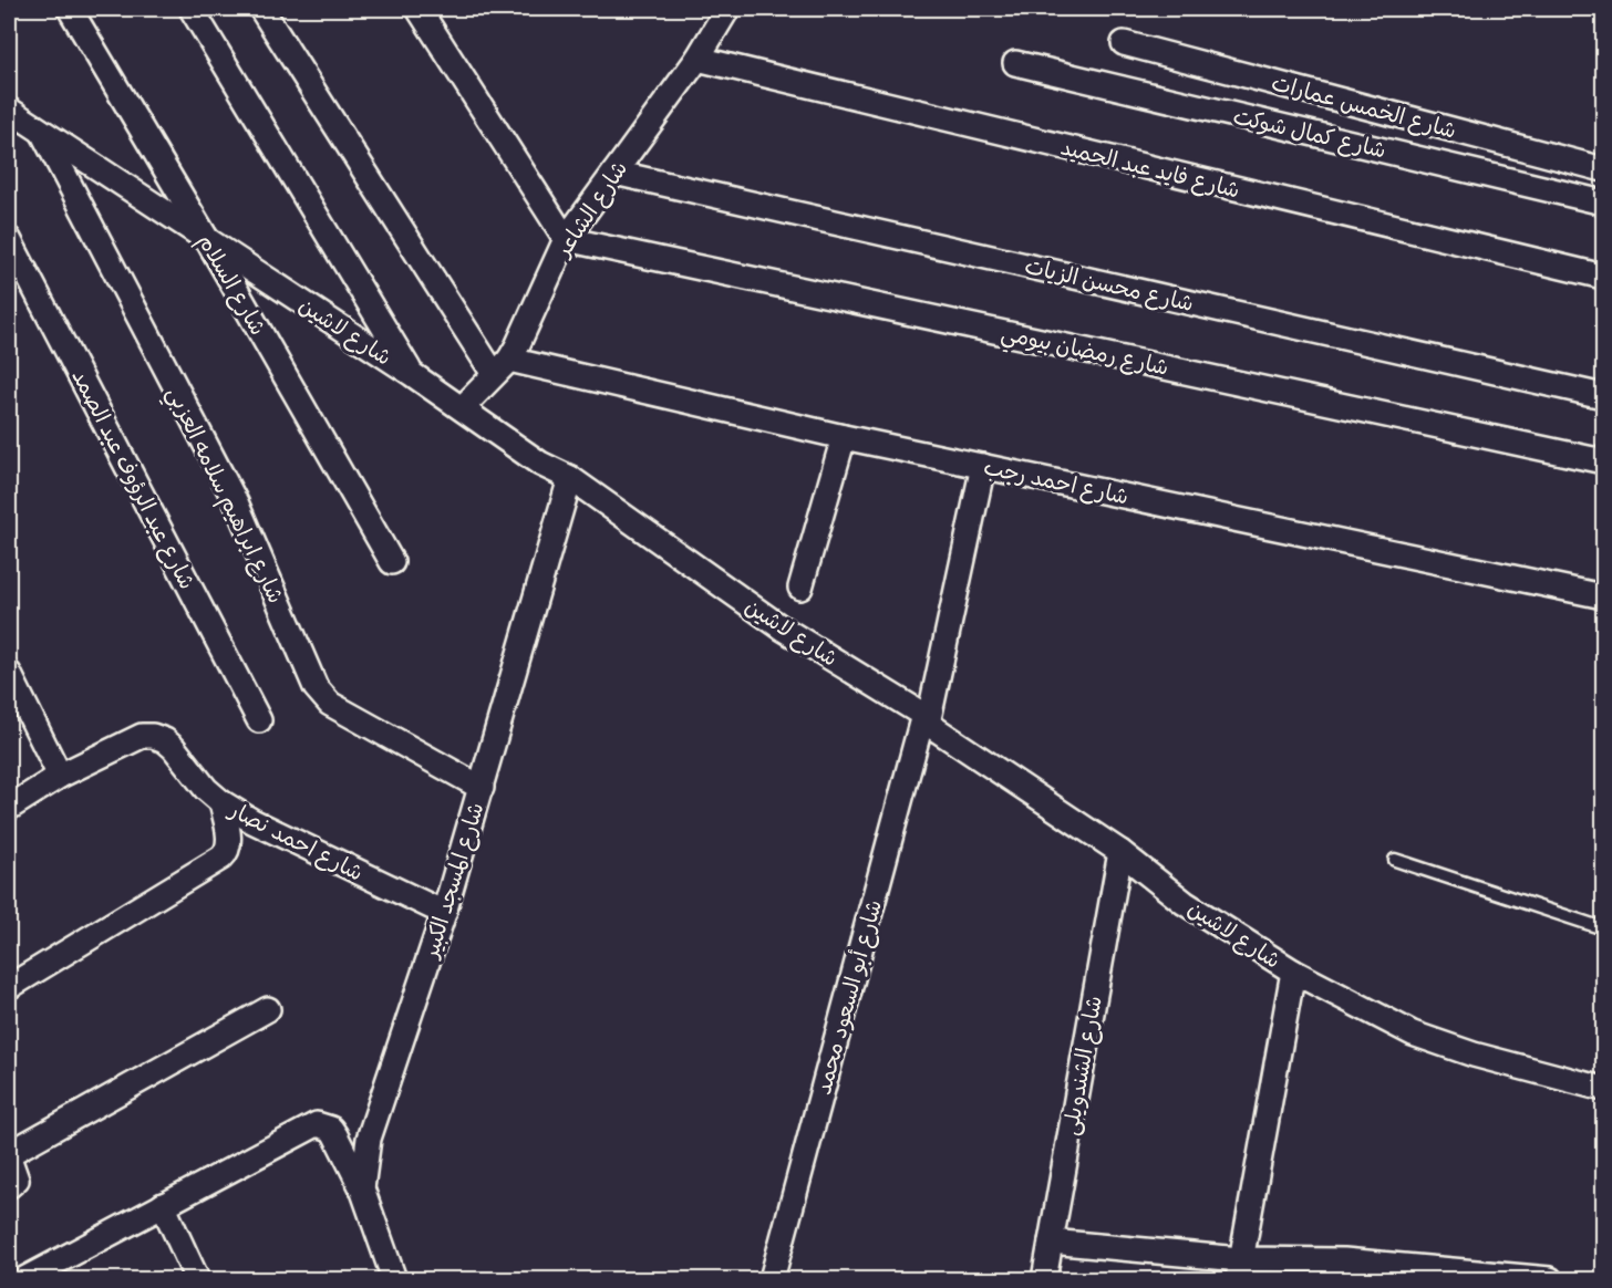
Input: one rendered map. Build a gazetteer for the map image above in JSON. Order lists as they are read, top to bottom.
{
  "streets": {
    "street": [
      "شارع الخمس عمارات",
      "شارع كمال شوكت",
      "شارع فايد عبد الحميد",
      "شارع الشاعر",
      "شارع السلام",
      "شارع محسن الزيات",
      "شارع لاشين",
      "شارع رمضان بيومي",
      "شارع عبد الرؤوف عبد الصمد",
      "شارع احمد رجب",
      "شارع ابراهيم سلامه العزبي",
      "شارع احمد نصار",
      "شارع المسجد الكبير",
      "شارع أبو السعود محمد",
      "شارع الشندويلى"
    ]
  },
  "crossings": [
    ["شارع فايد عبد الحميد", "شارع الشاعر"],
    ["شارع الشاعر", "شارع محسن الزيات"],
    ["شارع الشاعر", "شارع لاشين"],
    ["شارع الشاعر", "شارع رمضان بيومي"],
    ["شارع الشاعر", "شارع احمد رجب"],
    ["شارع السلام", "شارع لاشين"],
    ["شارع لاشين", "شارع ابراهيم سلامه العزبي"],
    ["شارع لاشين", "شارع المسجد الكبير"],
    ["شارع لاشين", "شارع أبو السعود محمد"],
    ["شارع لاشين", "شارع الشندويلى"],
    ["شارع احمد رجب", "شارع أبو السعود محمد"],
    ["شارع ابراهيم سلامه العزبي", "شارع المسجد الكبير"],
    ["شارع احمد نصار", "شارع المسجد الكبير"]
  ]
}
